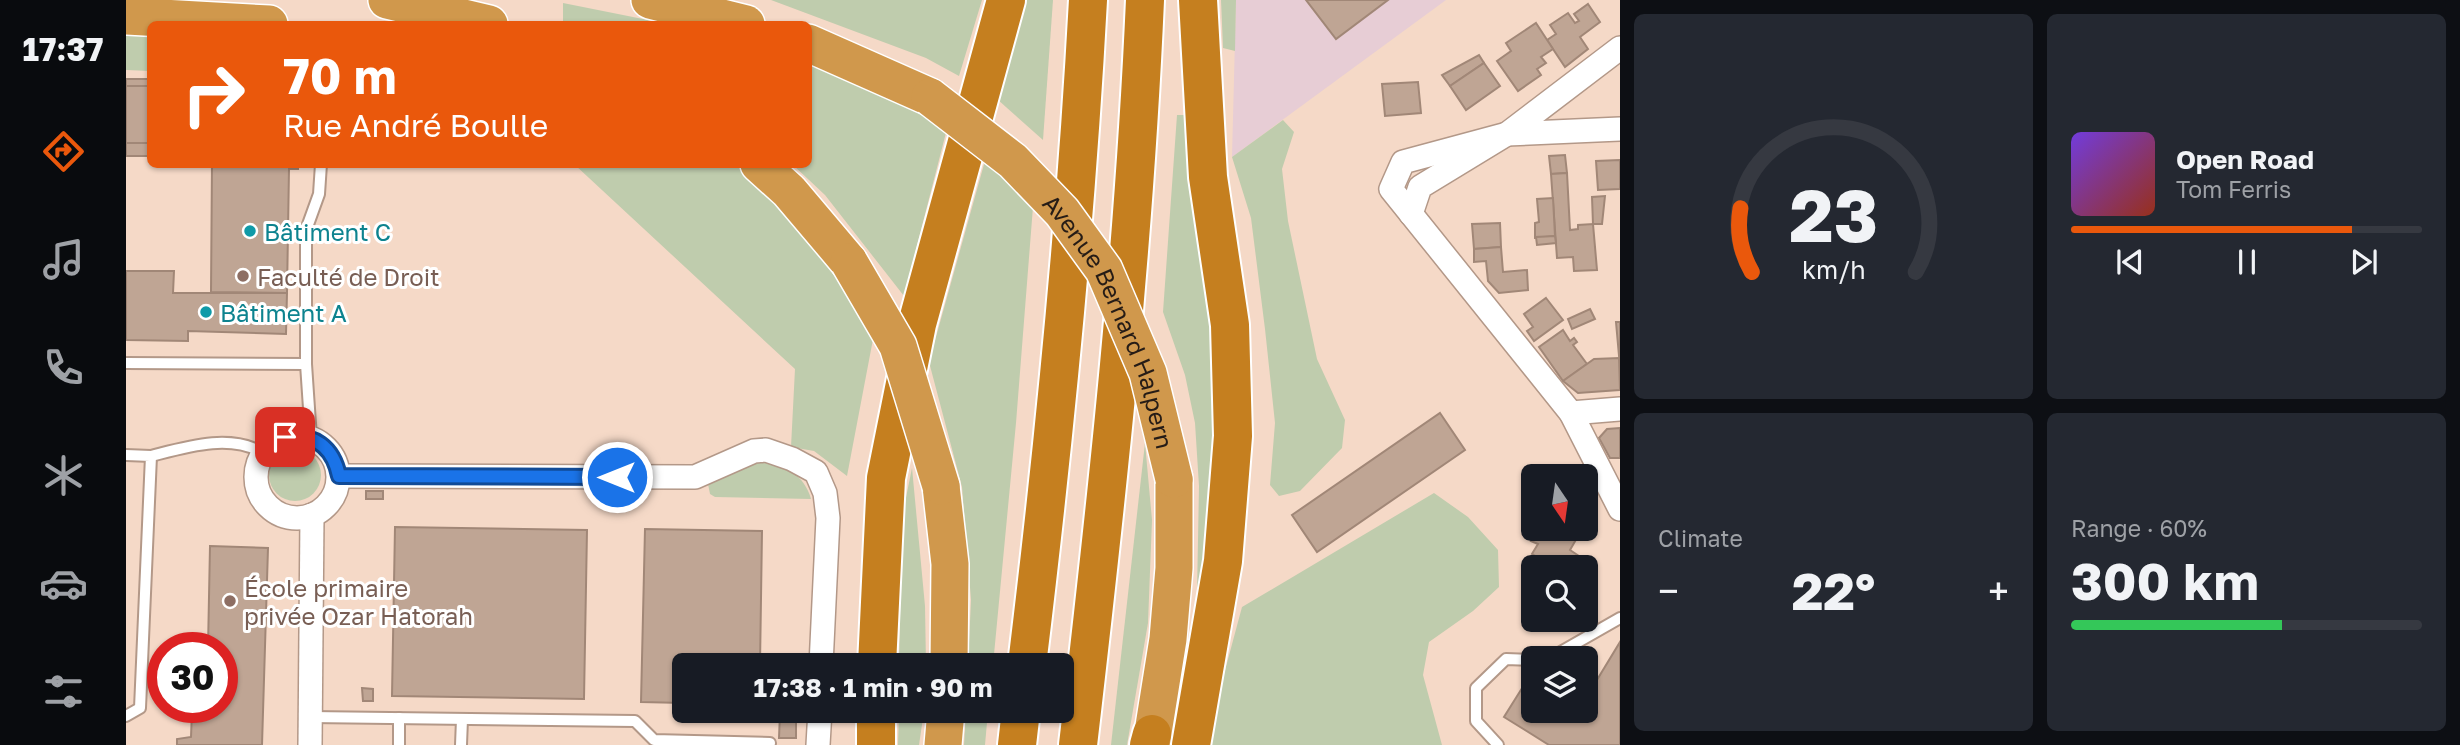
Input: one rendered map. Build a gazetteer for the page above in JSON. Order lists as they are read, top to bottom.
{
  "streets": {
    "highway": ["Avenue Bernard Halpern"]
  },
  "places": [
    "Bâtiment C",
    "Faculté de Droit",
    "Bâtiment A",
    "École primaire privée Ozar Hatorah"
  ],
  "north": "bottom",
  "page": {
    "tabs": "17:37",
    "turn": ["70 m", "Rue André Boulle"],
    "song": ["Open Road", "Tom Ferris"],
    "tile": [
      "Climate",
      ["Range · 60%", "300 km"]
    ],
    "heat": ["−", "22°", "+"],
    "limit": "30",
    "trip": "17:38 · 1 min · 90 m",
    "gauge": ["23", "km/h"]
  }
}
